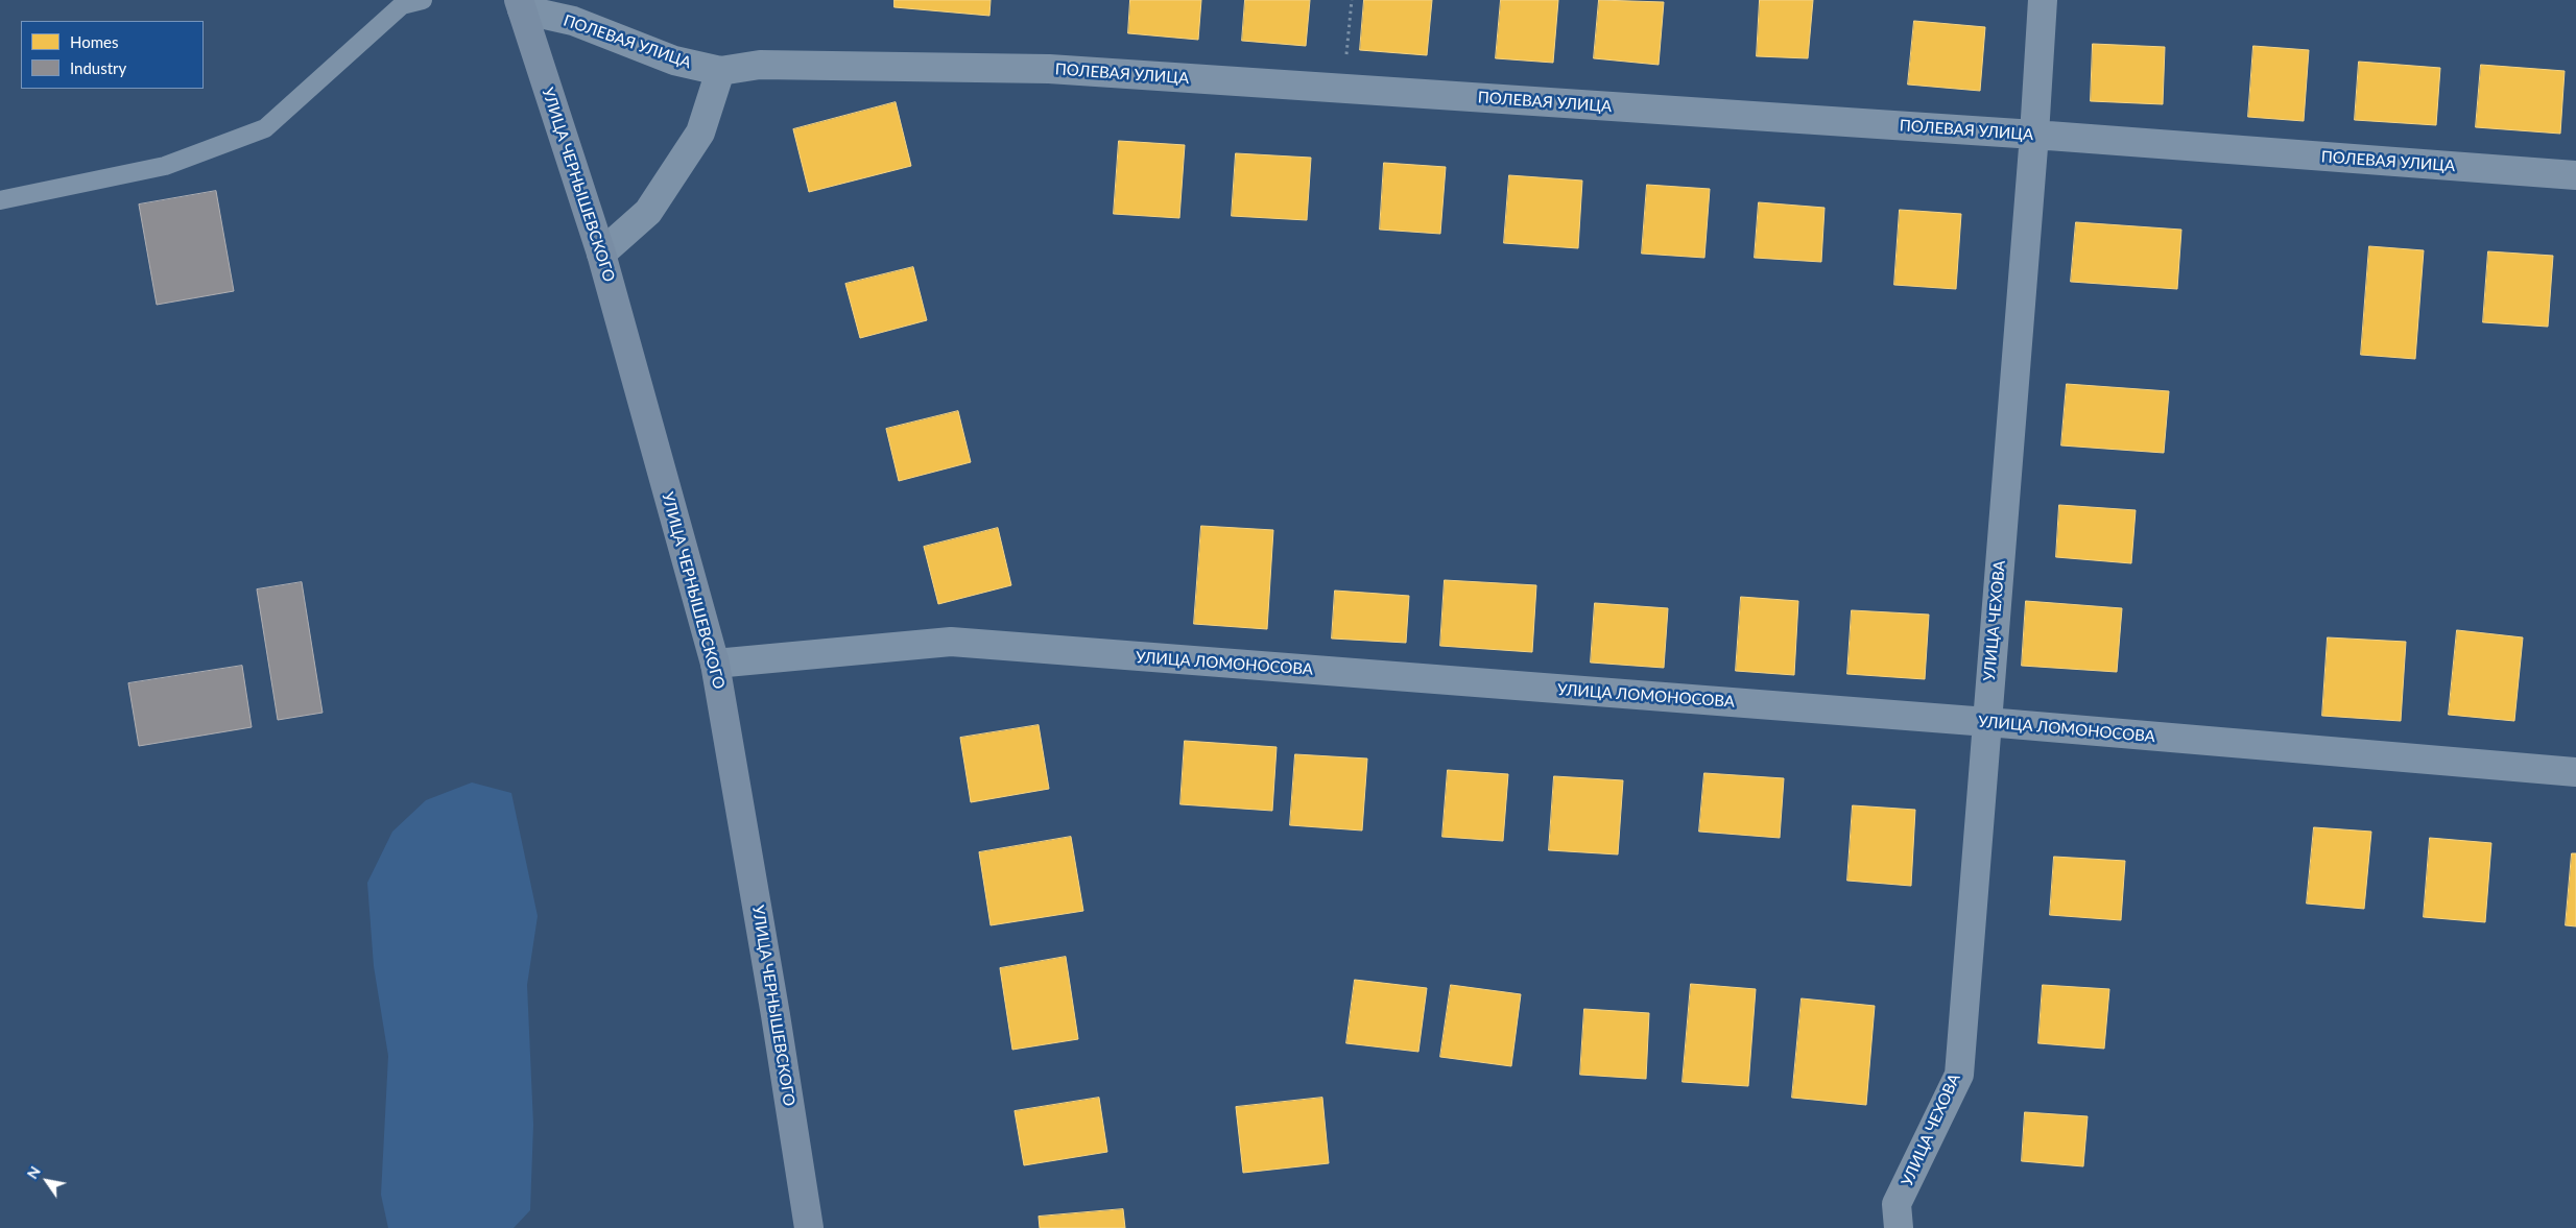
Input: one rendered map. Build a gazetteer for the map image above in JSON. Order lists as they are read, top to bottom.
{
  "streets": {
    "main road": ["УЛИЦА ЧЕРНЫШЕВСКОГО"],
    "street": ["ПОЛЕВАЯ УЛИЦА", "УЛИЦА ЧЕХОВА", "УЛИЦА ЛОМОНОСОВА"]
  },
  "crossings": [
    ["ПОЛЕВАЯ УЛИЦА", "УЛИЦА ЧЕРНЫШЕВСКОГО"],
    ["ПОЛЕВАЯ УЛИЦА", "УЛИЦА ЧЕХОВА"],
    ["УЛИЦА ЧЕРНЫШЕВСКОГО", "УЛИЦА ЛОМОНОСОВА"],
    ["УЛИЦА ЧЕХОВА", "УЛИЦА ЛОМОНОСОВА"]
  ],
  "legend": ["Homes", "Industry"],
  "north": "top left"
}
